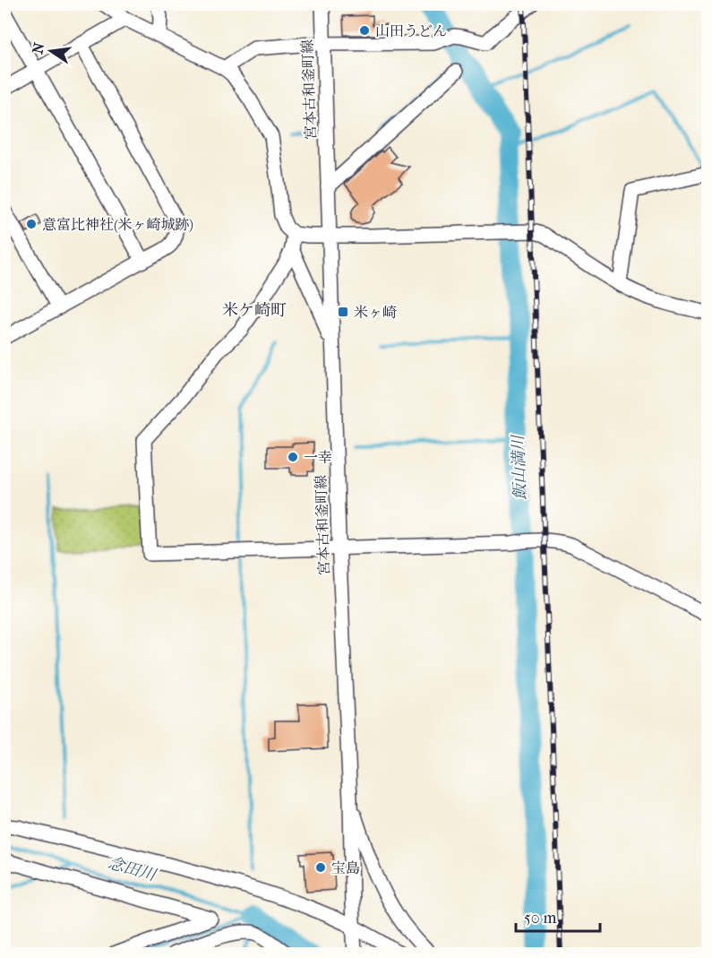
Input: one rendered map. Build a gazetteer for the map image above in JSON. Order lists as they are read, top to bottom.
{
  "streets": {
    "street": ["宮本古和釜町線"]
  },
  "districts": ["米ケ崎町"],
  "water": ["飯山満川", "念田川"],
  "places": {
    "other": [
      "山田うどん",
      "意富比神社(米ヶ崎城跡)",
      "一幸",
      "宝島"
    ],
    "transit": ["米ヶ崎"]
  },
  "scale_bar": "50 m",
  "north": "left"
}
